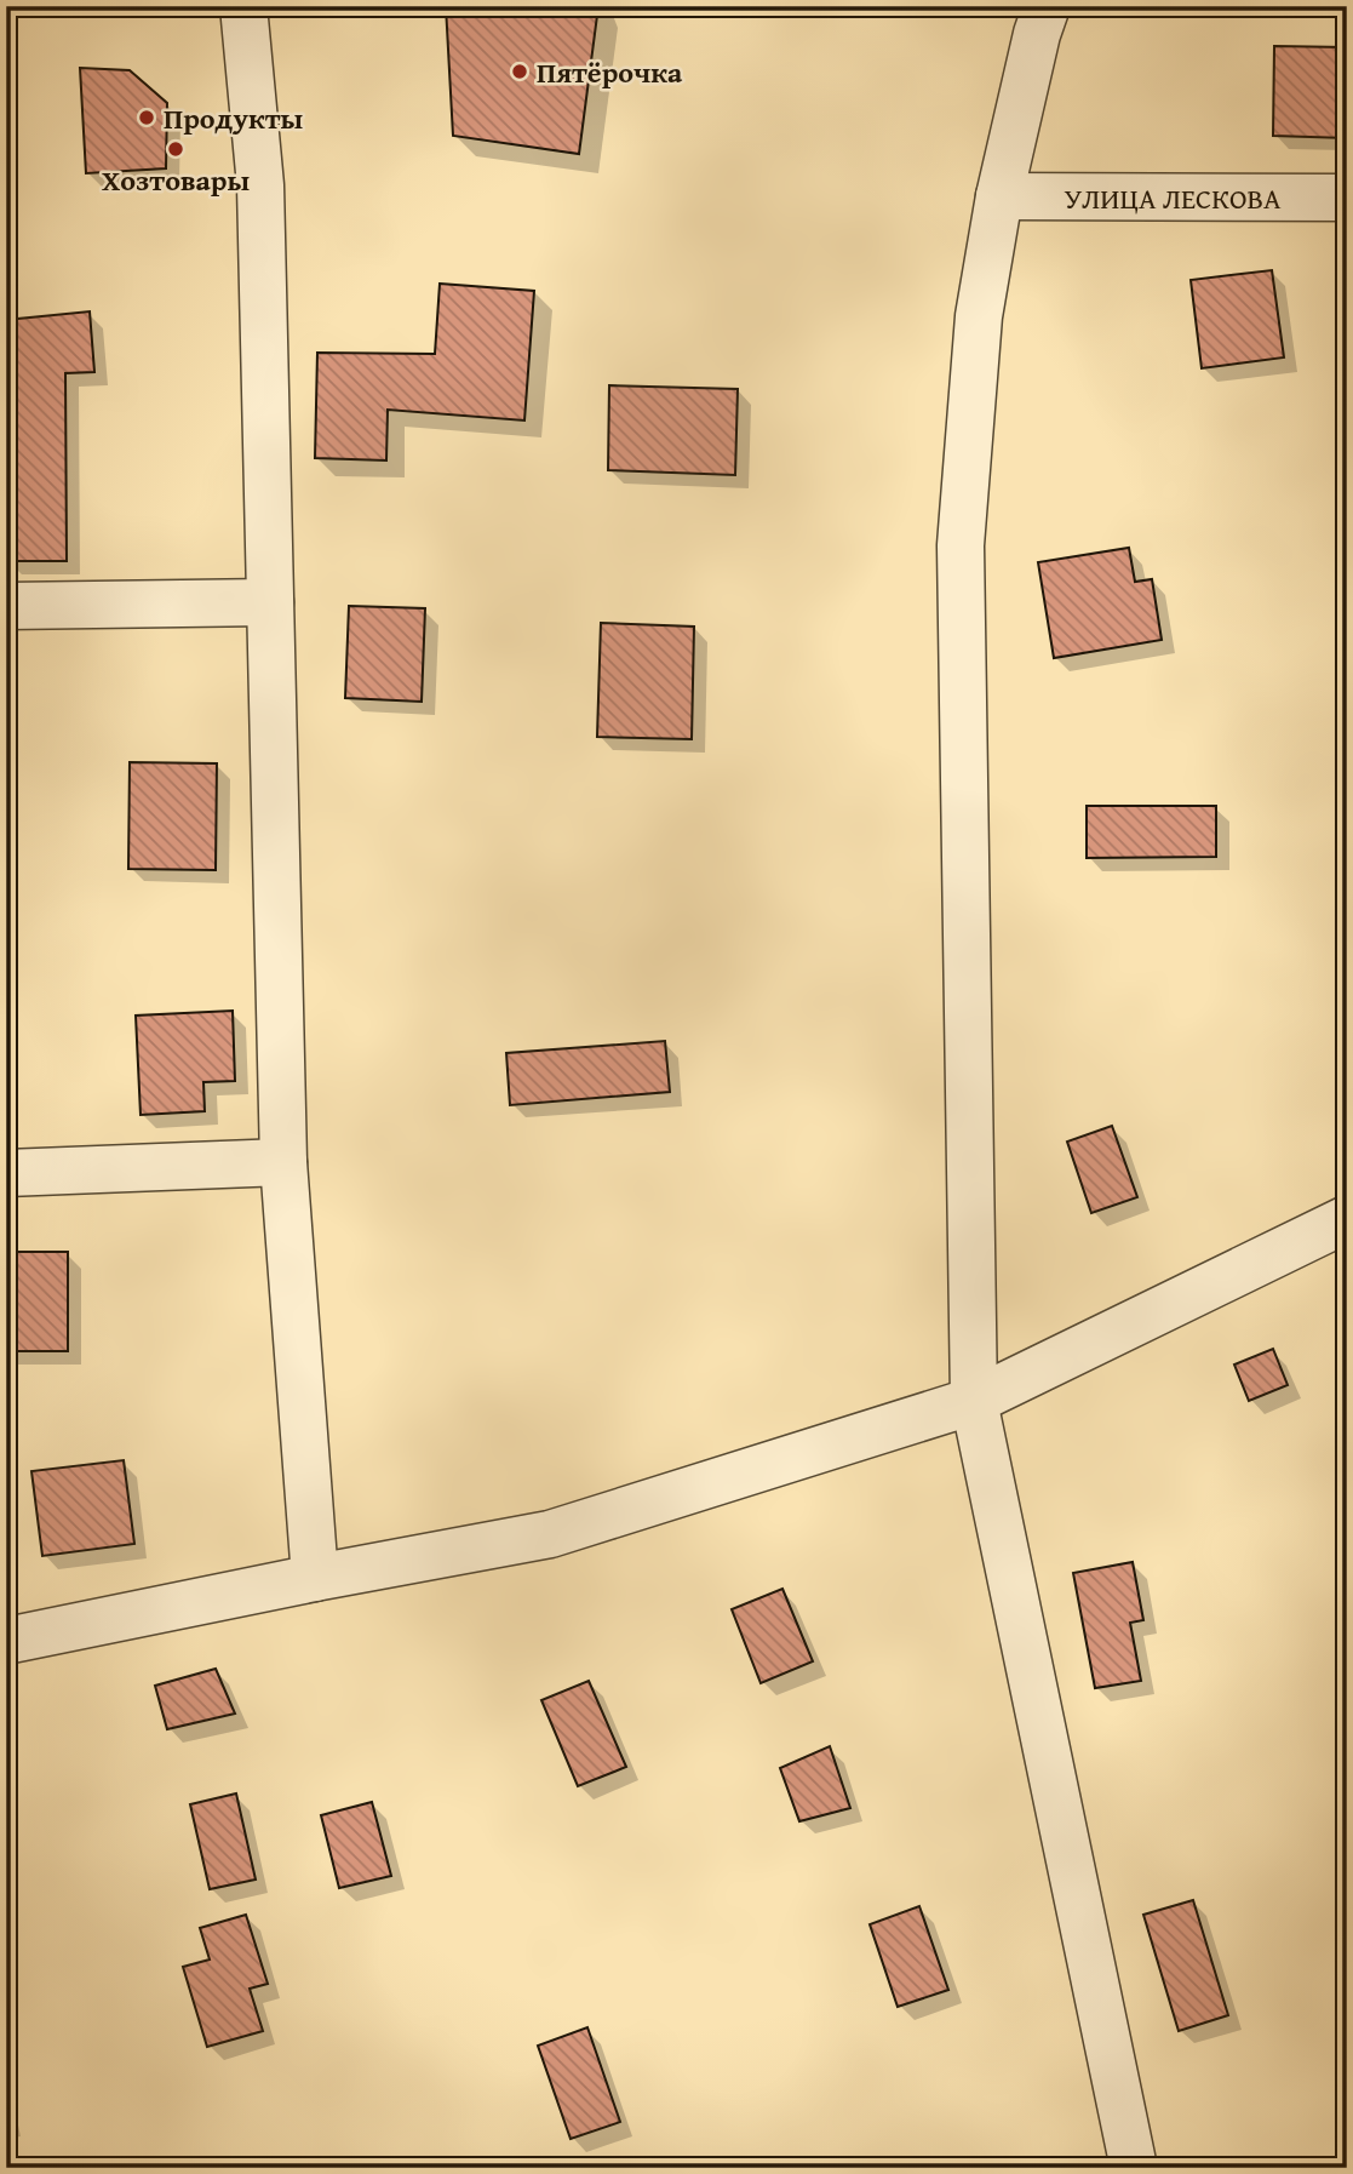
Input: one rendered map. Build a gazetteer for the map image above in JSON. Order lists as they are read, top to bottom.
{
  "streets": {
    "street": ["УЛИЦА ЛЕСКОВА"]
  },
  "places": ["Пятёрочка", "Продукты", "Хозтовары"]
}
